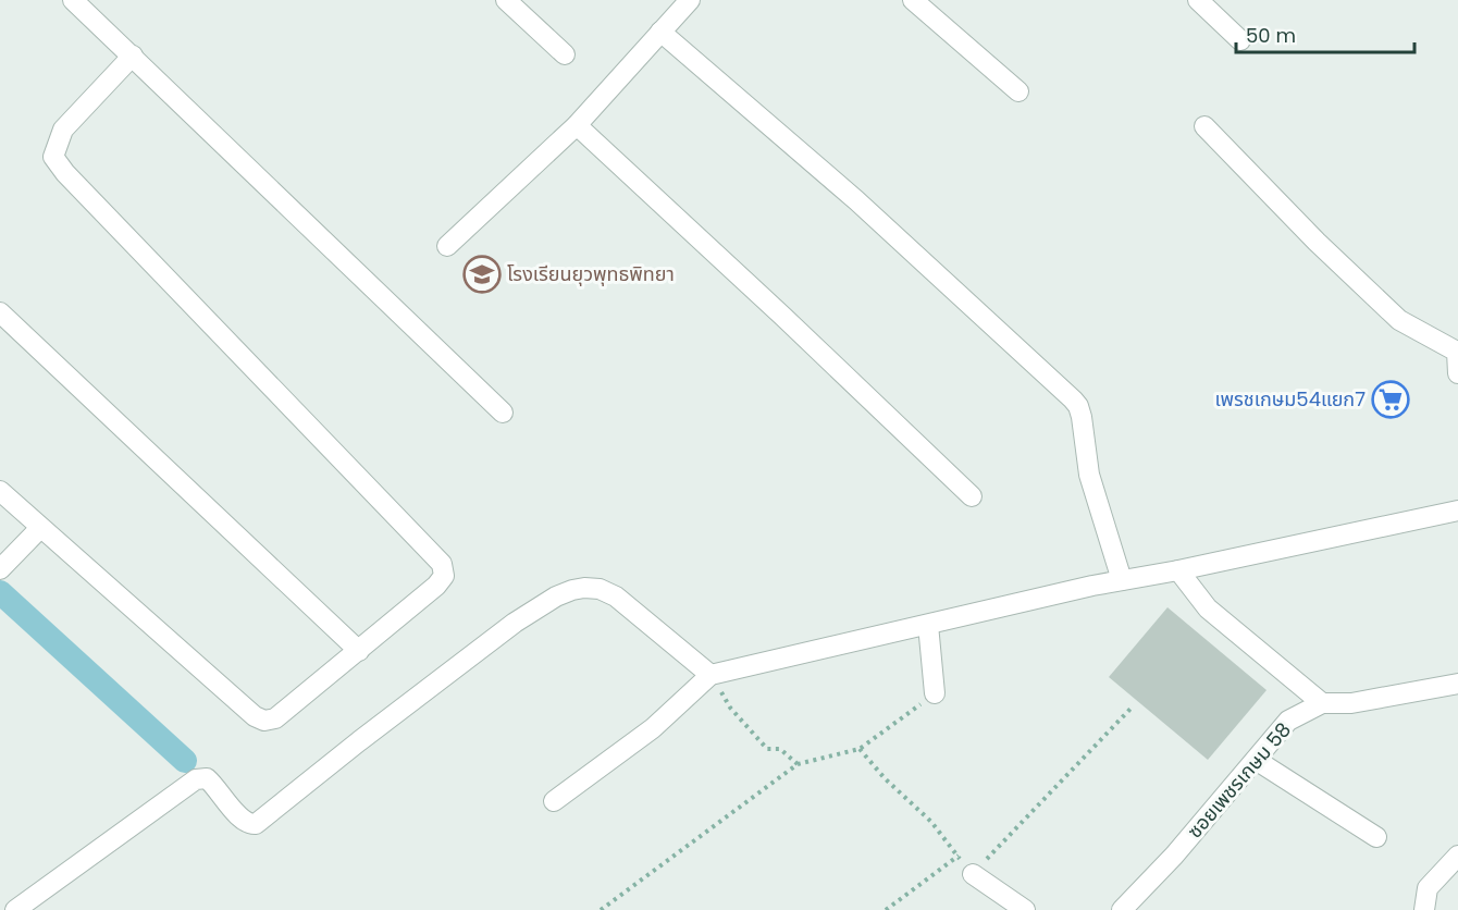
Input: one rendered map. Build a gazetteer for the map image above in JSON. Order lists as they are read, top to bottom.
{
  "streets": {
    "street": ["ซอยเพชรเกษม 58"]
  },
  "places": {
    "school or university": ["โรงเรียนยุวพุทธพิทยา"],
    "supermarket": ["เพรชเกษม54แยก7"]
  },
  "scale_bar": "50 m"
}
